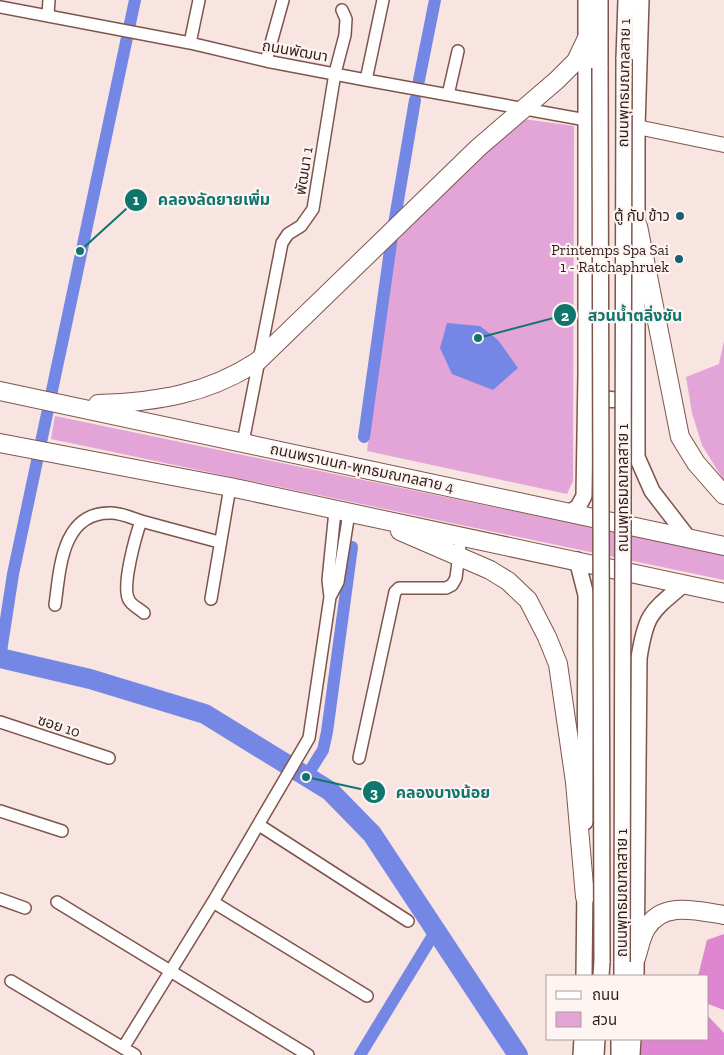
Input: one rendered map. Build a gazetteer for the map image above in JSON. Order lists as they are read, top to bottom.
{
  "streets": {
    "main road": ["ถนนพุทธมณฑลสาย 1", "ถนนพรานนก-พุทธมณฑลสาย 4"],
    "street": ["ถนนพัฒนา", "พัฒนา 1", "ซอย 10"]
  },
  "crossings": [
    ["ถนนพัฒนา", "พัฒนา 1"],
    ["พัฒนา 1", "ถนนพรานนก-พุทธมณฑลสาย 4"]
  ],
  "places": [
    "ตู้ กับ ข้าว",
    "คลองลัดยายเพิ่ม",
    "Printemps Spa Sai 1 - Ratchaphruek",
    "สวนน้ำตลิ่งชัน",
    "คลองบางน้อย"
  ],
  "legend": ["ถนน", "สวน"]
}
